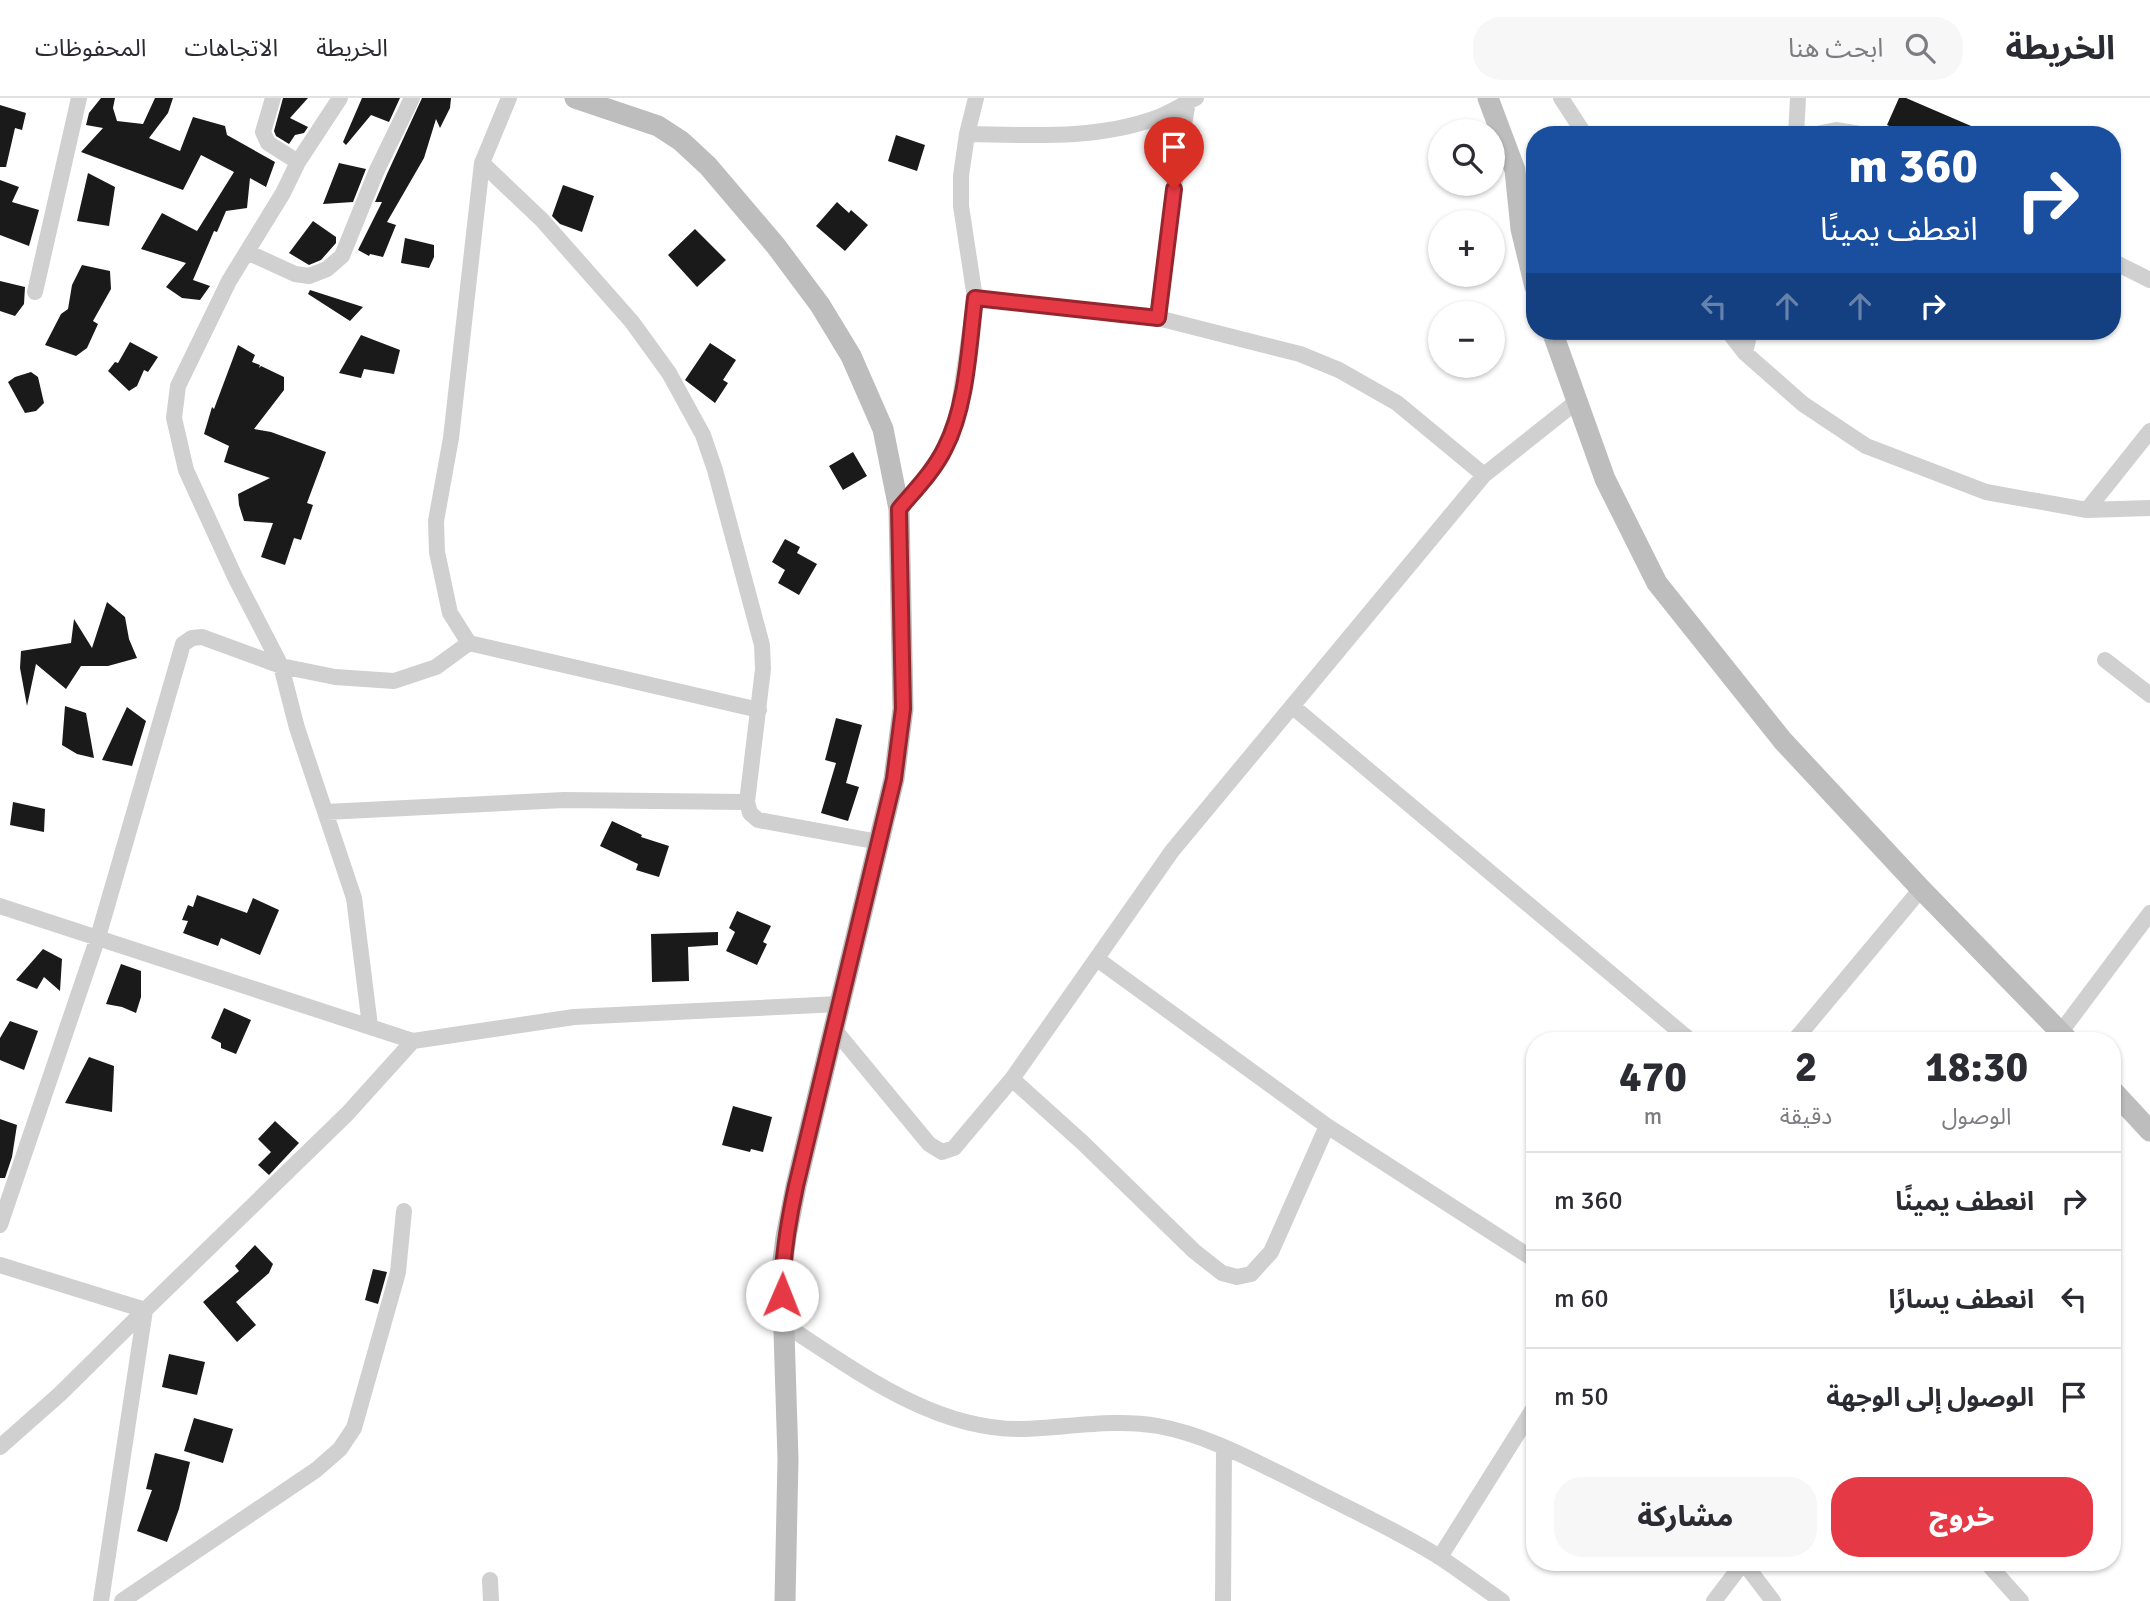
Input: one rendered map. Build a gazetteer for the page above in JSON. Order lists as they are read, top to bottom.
{
  "page": {
    "header": "الخريطة",
    "search": "ابحث هنا",
    "nav": ["الخريطة", "الاتجاهات", "المحفوظات"],
    "map_buttons": ["+", "−"],
    "turn": ["360 m", "انعطف يمينًا"],
    "eta": [
      "18:30",
      "الوصول",
      "2",
      "دقيقة",
      "470",
      "m"
    ],
    "list": [
      {
        "name": "انعطف يمينًا",
        "value": "360 m"
      },
      {
        "name": "انعطف يسارًا",
        "value": "60 m"
      },
      {
        "name": "الوصول إلى الوجهة",
        "value": "50 m"
      }
    ],
    "buttons": ["خروج", "مشاركة"]
  }
}
